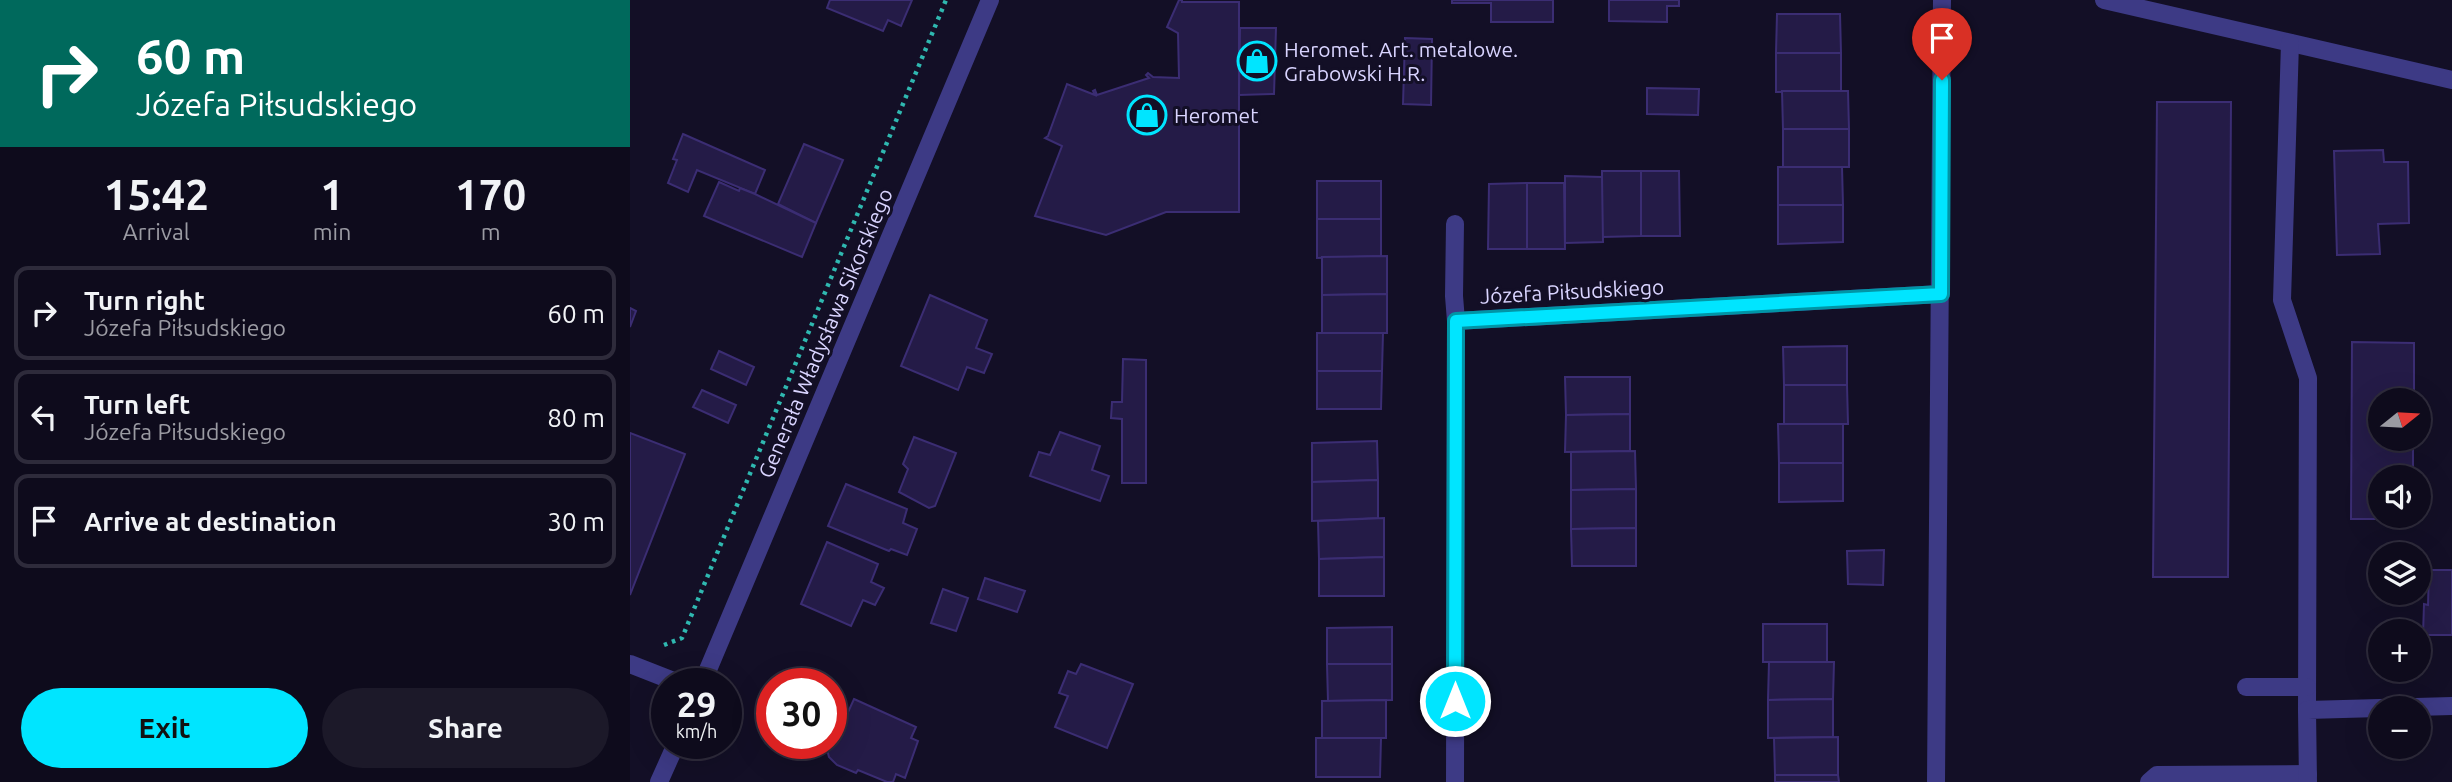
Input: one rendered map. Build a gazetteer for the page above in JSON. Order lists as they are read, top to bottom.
{
  "streets": {
    "street": ["Józefa Piłsudskiego", "Generała Władysława Sikorskiego"]
  },
  "places": {
    "shop": ["Heromet. Art. metalowe. Grabowski H.R.", "Heromet"]
  },
  "north": "right",
  "page": {
    "turn": ["60 m", "Józefa Piłsudskiego"],
    "eta": [
      "15:42",
      "Arrival",
      "1",
      "min",
      "170",
      "m"
    ],
    "list": [
      {
        "name": "Turn right",
        "note": "Józefa Piłsudskiego",
        "value": "60 m"
      },
      {
        "name": "Turn left",
        "note": "Józefa Piłsudskiego",
        "value": "80 m"
      },
      {
        "name": "Arrive at destination",
        "value": "30 m"
      }
    ],
    "map_buttons": ["+", "−"],
    "speed": "29 km/h",
    "limit": "30",
    "buttons": ["Exit", "Share"]
  }
}
